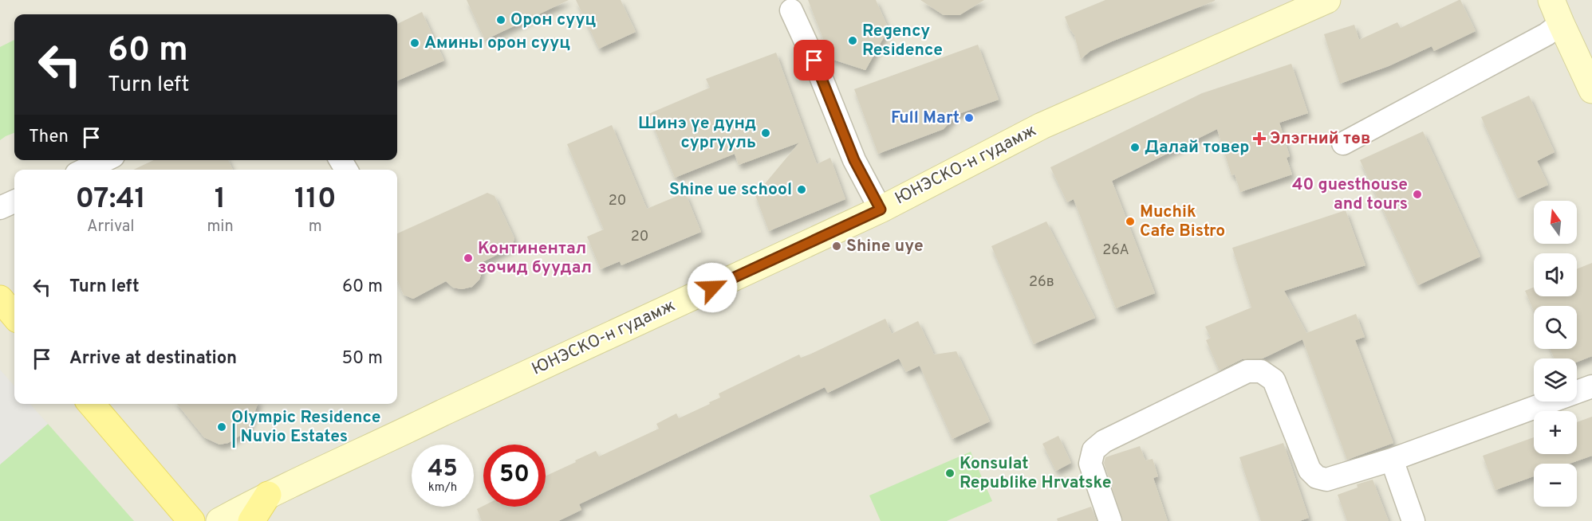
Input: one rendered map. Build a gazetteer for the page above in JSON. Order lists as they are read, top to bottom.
{
  "streets": {
    "main road": ["ЮНЭСКО-н гудамж"]
  },
  "places": {
    "other": [
      "Орон сууц",
      "Regency Residence",
      "Амины орон сууц",
      "Full Mart",
      "Шинэ үе дунд сургууль",
      "Далай товер",
      "Shine ue school",
      "40 guesthouse and tours",
      "Muchik Cafe Bistro",
      "Shine uye",
      "Континентал зочид буудал",
      "Olympic Residence | Nuvio Estates",
      "Konsulat Republike Hrvatske"
    ],
    "health": ["Элэгний төв"]
  },
  "house_numbers": [
    "20",
    "20",
    "26A",
    "26в"
  ],
  "north": "top",
  "page": {
    "turn": ["60 m", "Turn left"],
    "then": "Then",
    "eta": [
      "07:41",
      "Arrival",
      "1",
      "min",
      "110",
      "m"
    ],
    "map_buttons": ["+", "−"],
    "list": [
      {
        "name": "Turn left",
        "value": "60 m"
      },
      {
        "name": "Arrive at destination",
        "value": "50 m"
      }
    ],
    "speed": "45 km/h",
    "limit": "50"
  }
}
